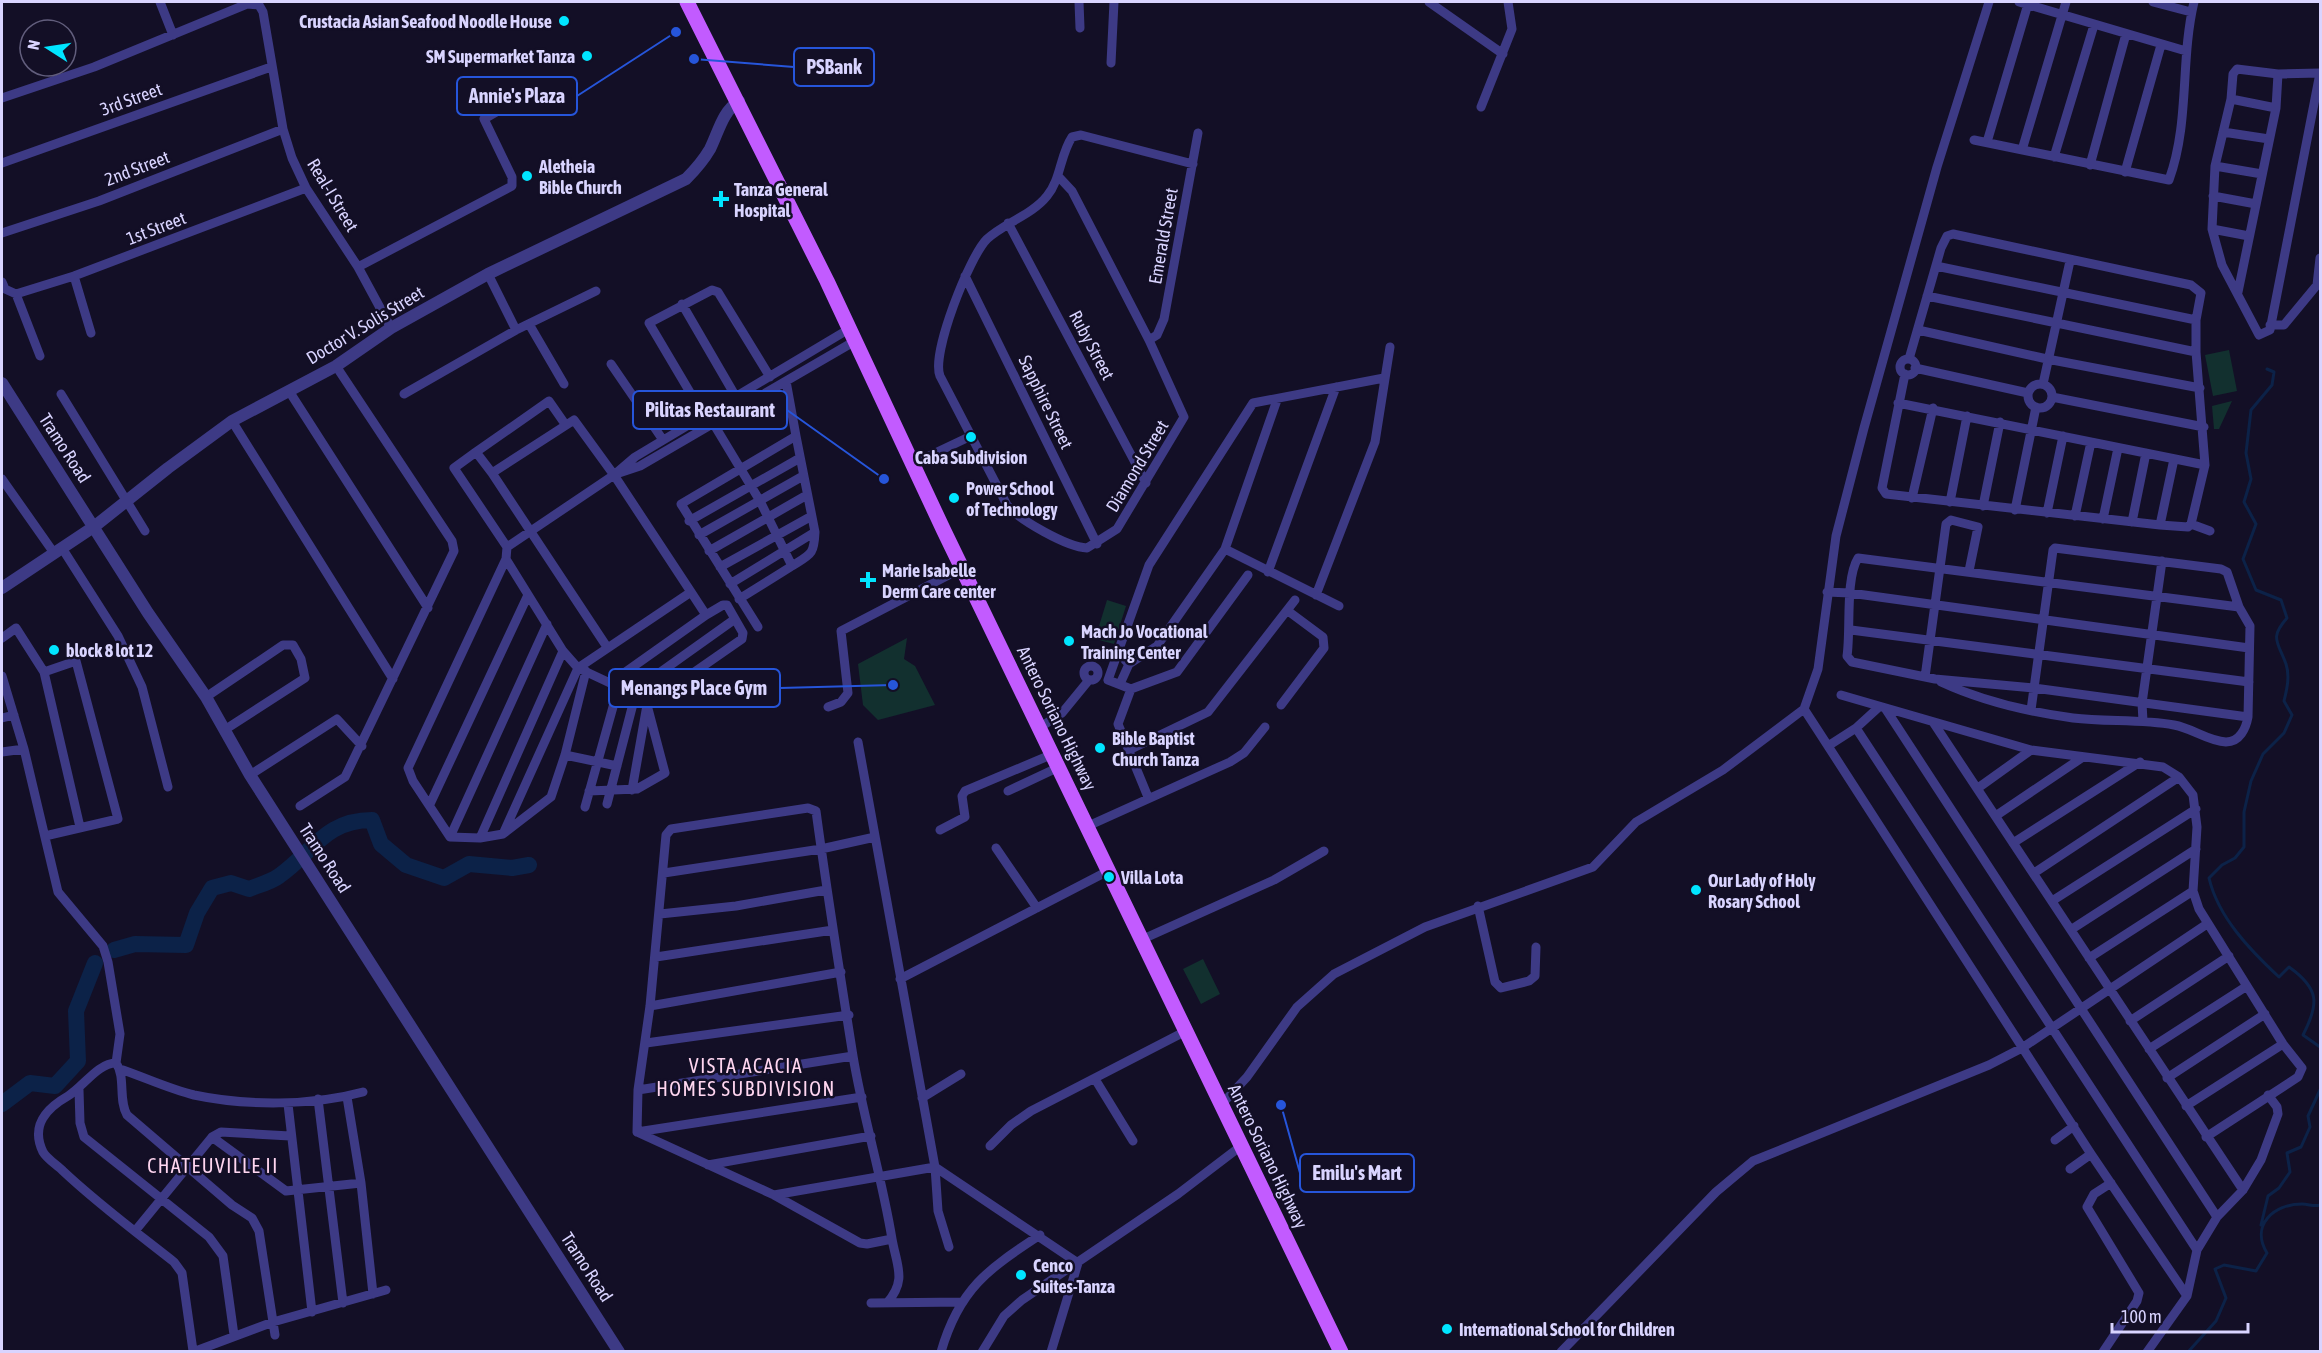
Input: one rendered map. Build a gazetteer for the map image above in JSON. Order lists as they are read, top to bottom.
{
  "streets": {
    "main road": ["Antero Soriano Highway"],
    "street": [
      "3rd Street",
      "2nd Street",
      "Real-I Street",
      "1st Street",
      "Emerald Street",
      "Doctor V. Solis Street",
      "Ruby Street",
      "Sapphire Street",
      "Tramo Road",
      "Diamond Street"
    ]
  },
  "crossings": [
    ["3rd Street", "Real-I Street"],
    ["2nd Street", "Real-I Street"],
    ["Real-I Street", "1st Street"],
    ["Real-I Street", "Doctor V. Solis Street"],
    ["Emerald Street", "Diamond Street"],
    ["Doctor V. Solis Street", "Tramo Road"],
    ["Doctor V. Solis Street", "Antero Soriano Highway"],
    ["Ruby Street", "Diamond Street"],
    ["Sapphire Street", "Diamond Street"]
  ],
  "districts": ["VISTA ACACIA HOMES SUBDIVISION", "CHATEUVILLE II"],
  "places": {
    "other": [
      "Crustacia Asian Seafood Noodle House",
      "Annie's Plaza",
      "SM Supermarket Tanza",
      "PSBank",
      "Aletheia Bible Church",
      "Caba Subdivision",
      "Pilitas Restaurant",
      "Power School of Technology",
      "Mach Jo Vocational Training Center",
      "block 8 lot 12",
      "Menangs Place Gym",
      "Bible Baptist Church Tanza",
      "Villa Lota",
      "Our Lady of Holy Rosary School",
      "Emilu's Mart",
      "Cenco Suites-Tanza",
      "International School for Children"
    ],
    "health": ["Tanza General Hospital", "Marie Isabelle Derm Care center"]
  },
  "scale_bar": "100 m",
  "north": "left"
}
